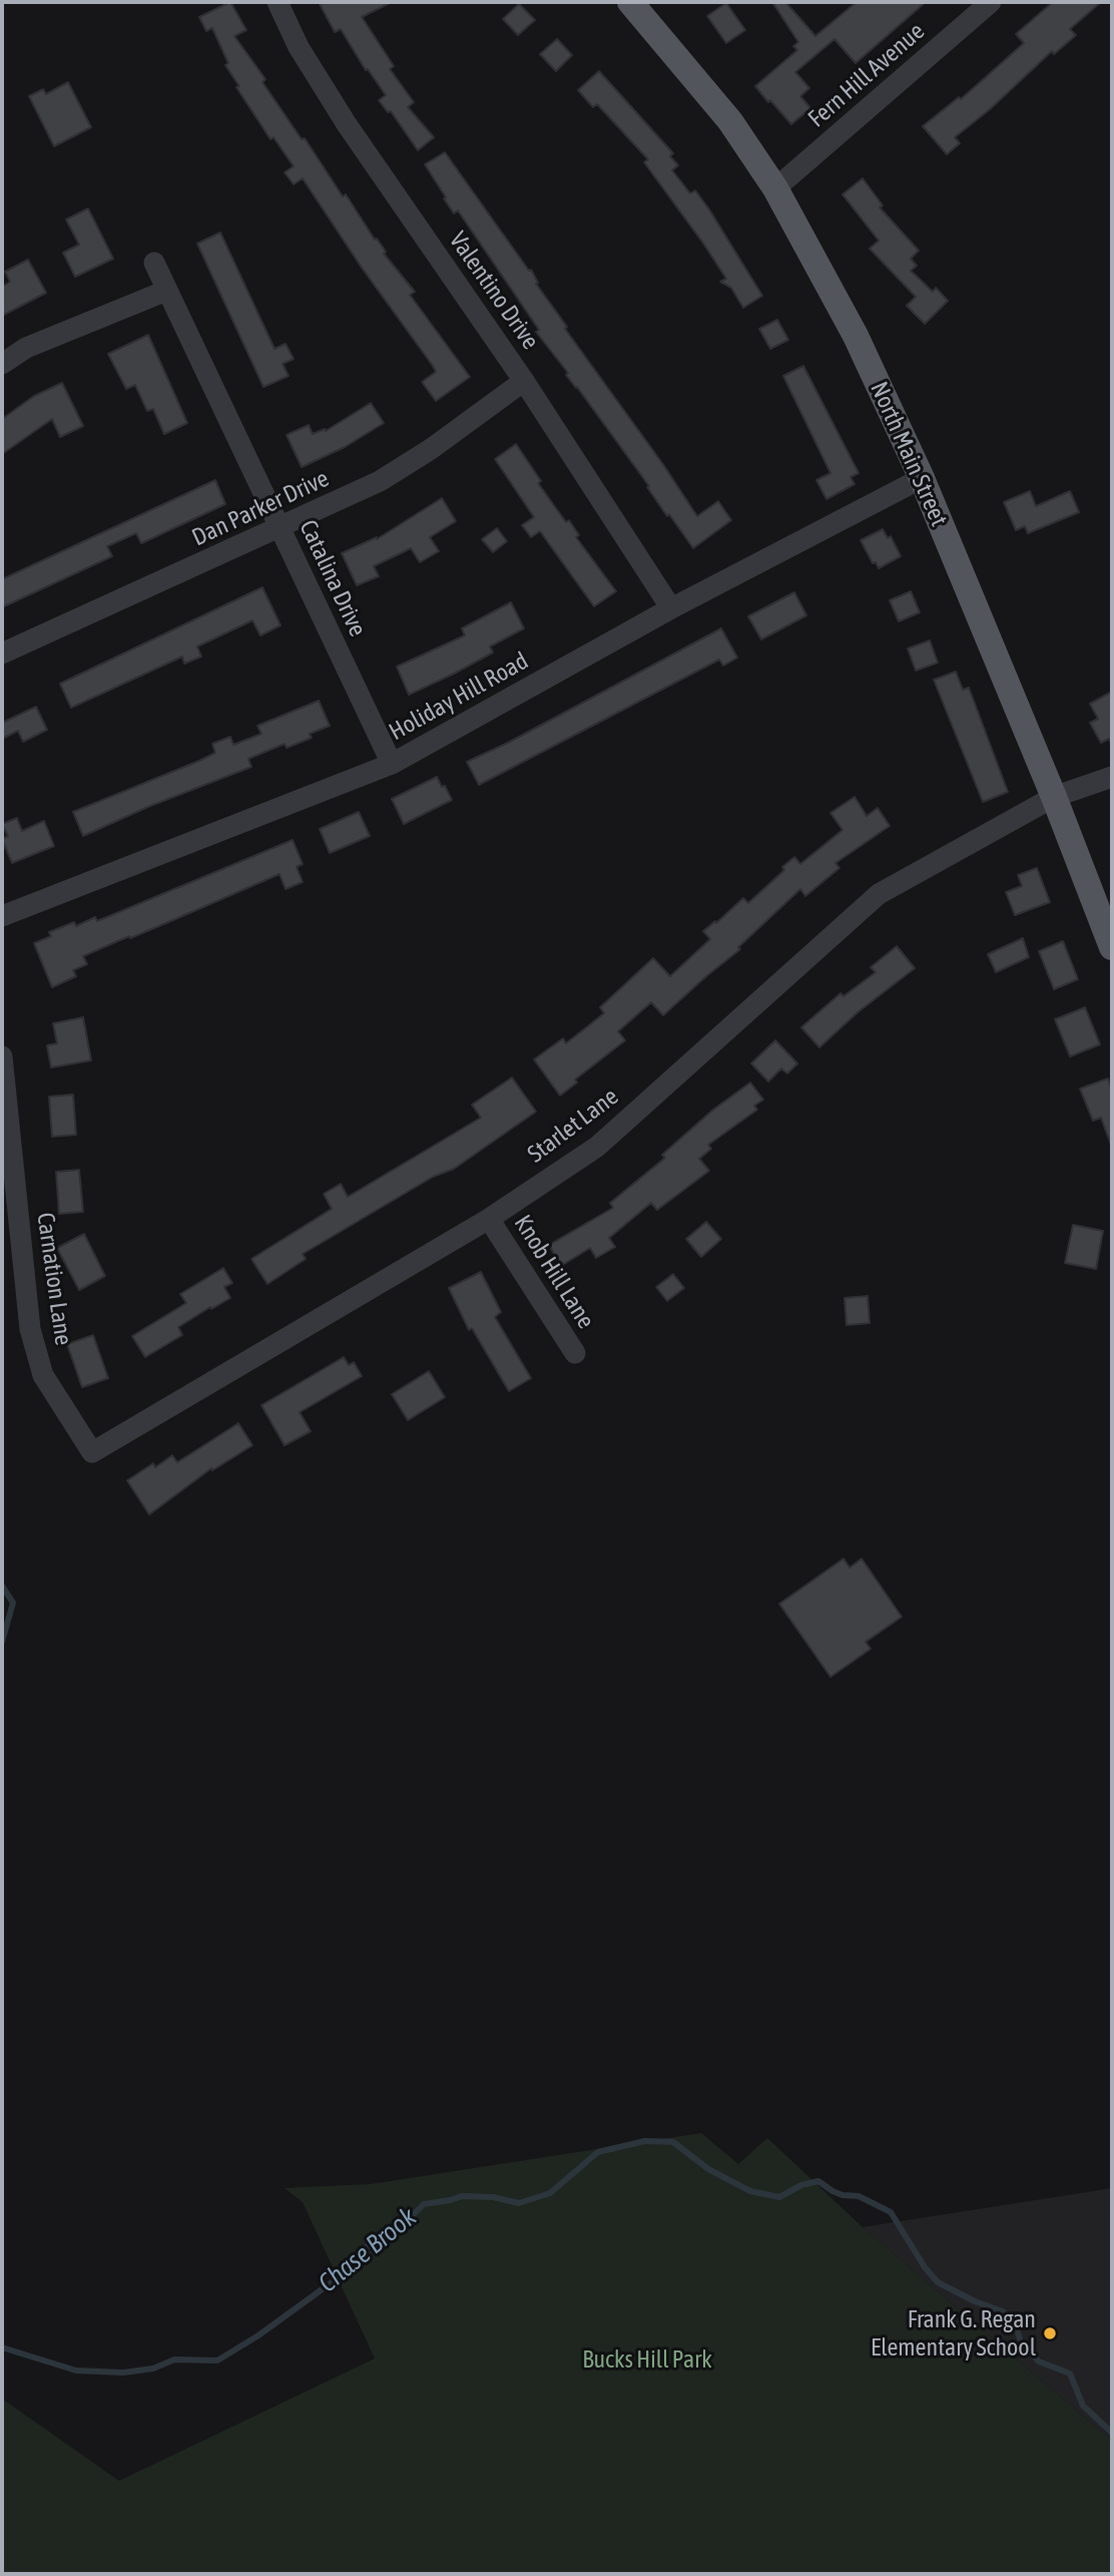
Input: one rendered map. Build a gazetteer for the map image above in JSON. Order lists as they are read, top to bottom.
{
  "streets": {
    "main road": ["North Main Street"],
    "street": [
      "Fern Hill Avenue",
      "Valentino Drive",
      "Dan Parker Drive",
      "Catalina Drive",
      "Holiday Hill Road",
      "Starlet Lane",
      "Knob Hill Lane",
      "Carnation Lane"
    ]
  },
  "crossings": [
    ["Fern Hill Avenue", "North Main Street"],
    ["Valentino Drive", "Dan Parker Drive"],
    ["Valentino Drive", "Holiday Hill Road"],
    ["North Main Street", "Holiday Hill Road"],
    ["North Main Street", "Starlet Lane"],
    ["Dan Parker Drive", "Catalina Drive"],
    ["Catalina Drive", "Holiday Hill Road"],
    ["Starlet Lane", "Knob Hill Lane"],
    ["Starlet Lane", "Carnation Lane"]
  ],
  "water": ["Chase Brook"],
  "parks": ["Bucks Hill Park"],
  "places": ["Frank G. Regan Elementary School"]
}
